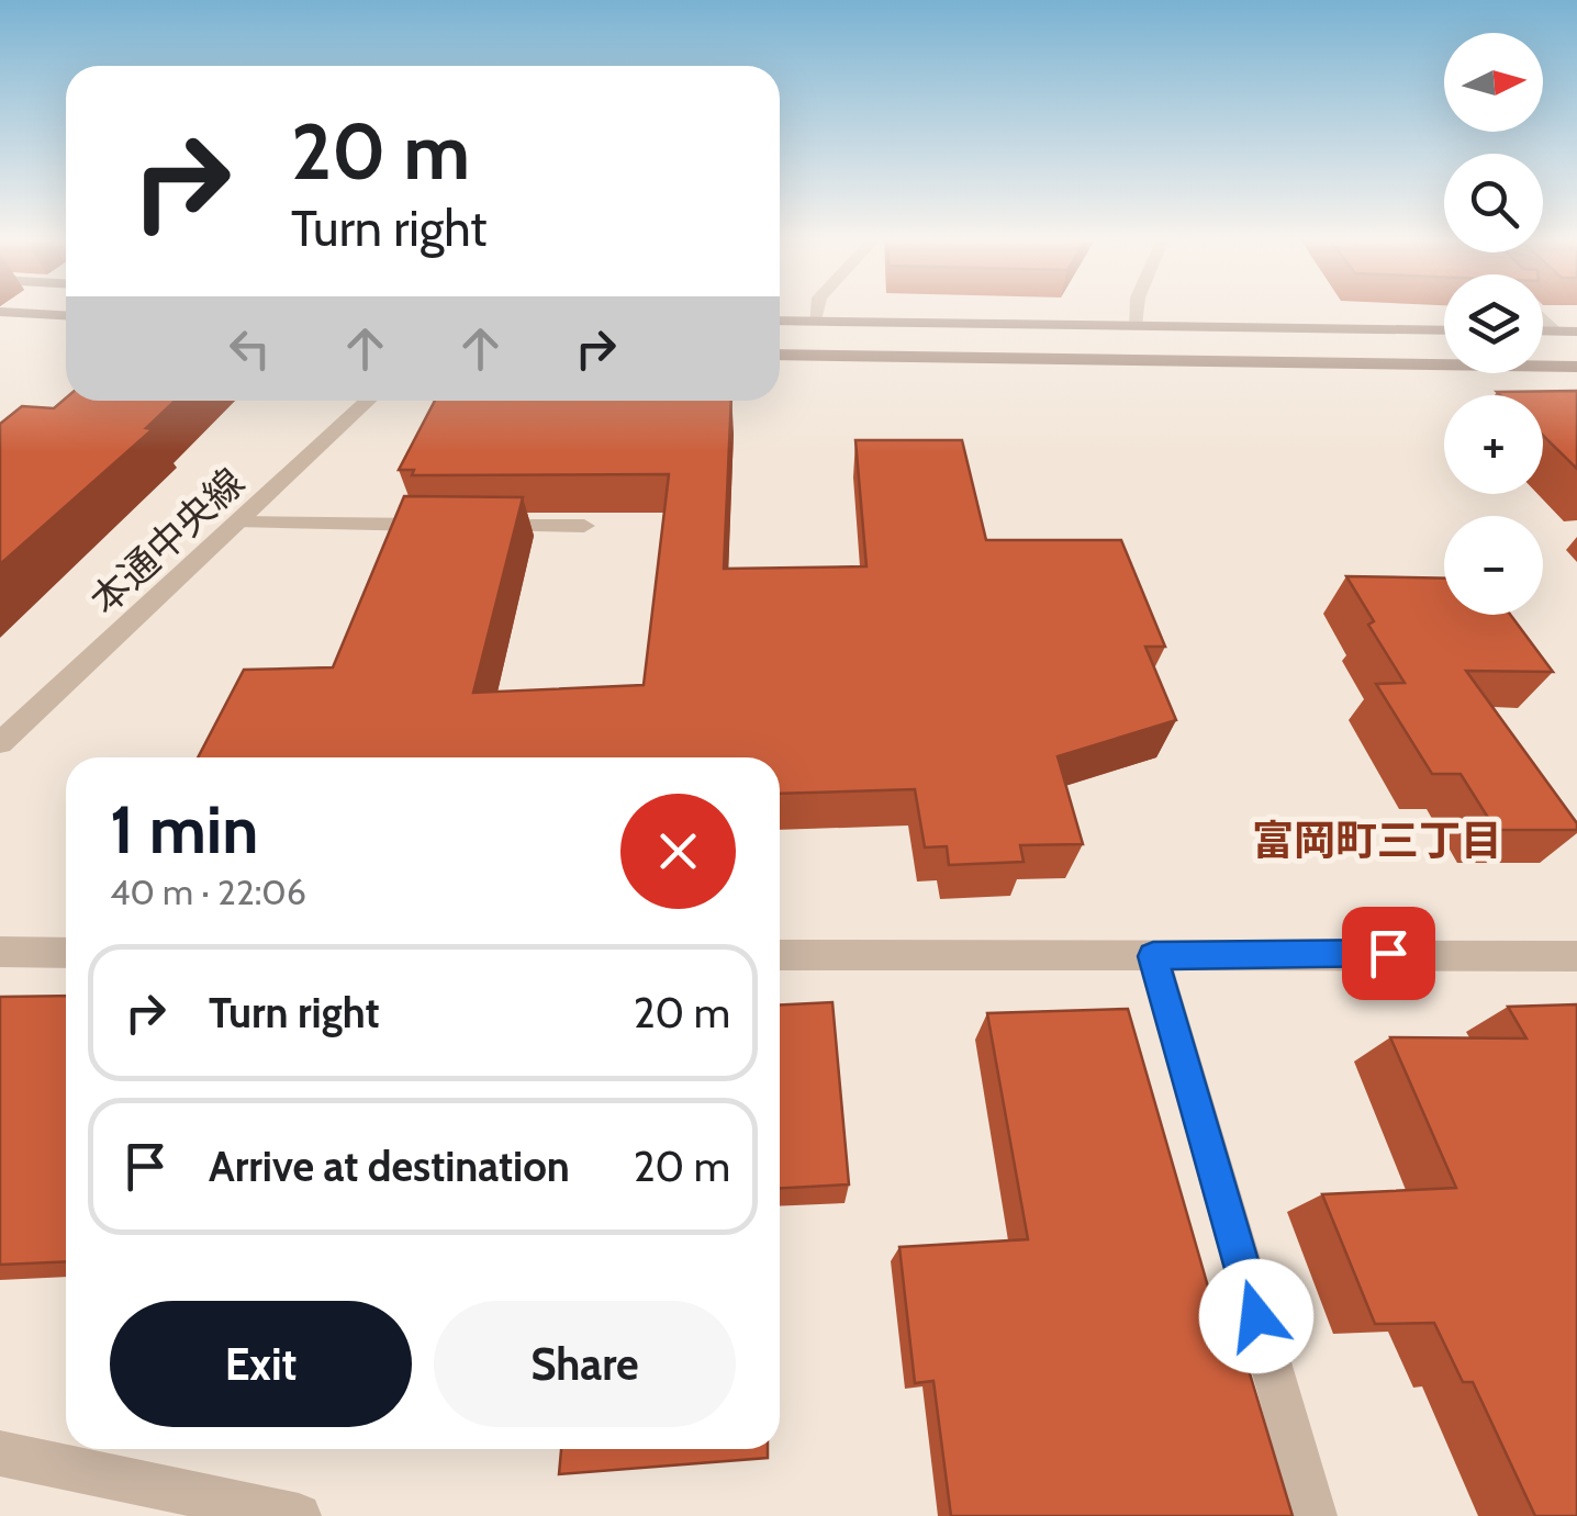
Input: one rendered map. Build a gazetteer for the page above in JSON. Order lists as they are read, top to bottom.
{
  "streets": {
    "street": ["本通中央線"]
  },
  "districts": ["富岡町三丁目"],
  "north": "right",
  "page": {
    "map_buttons": ["+", "−"],
    "turn": ["20 m", "Turn right"],
    "heading": ["1 min", "40 m · 22:06"],
    "list": [
      {
        "name": "Turn right",
        "value": "20 m"
      },
      {
        "name": "Arrive at destination",
        "value": "20 m"
      }
    ],
    "buttons": ["Exit", "Share"]
  }
}
